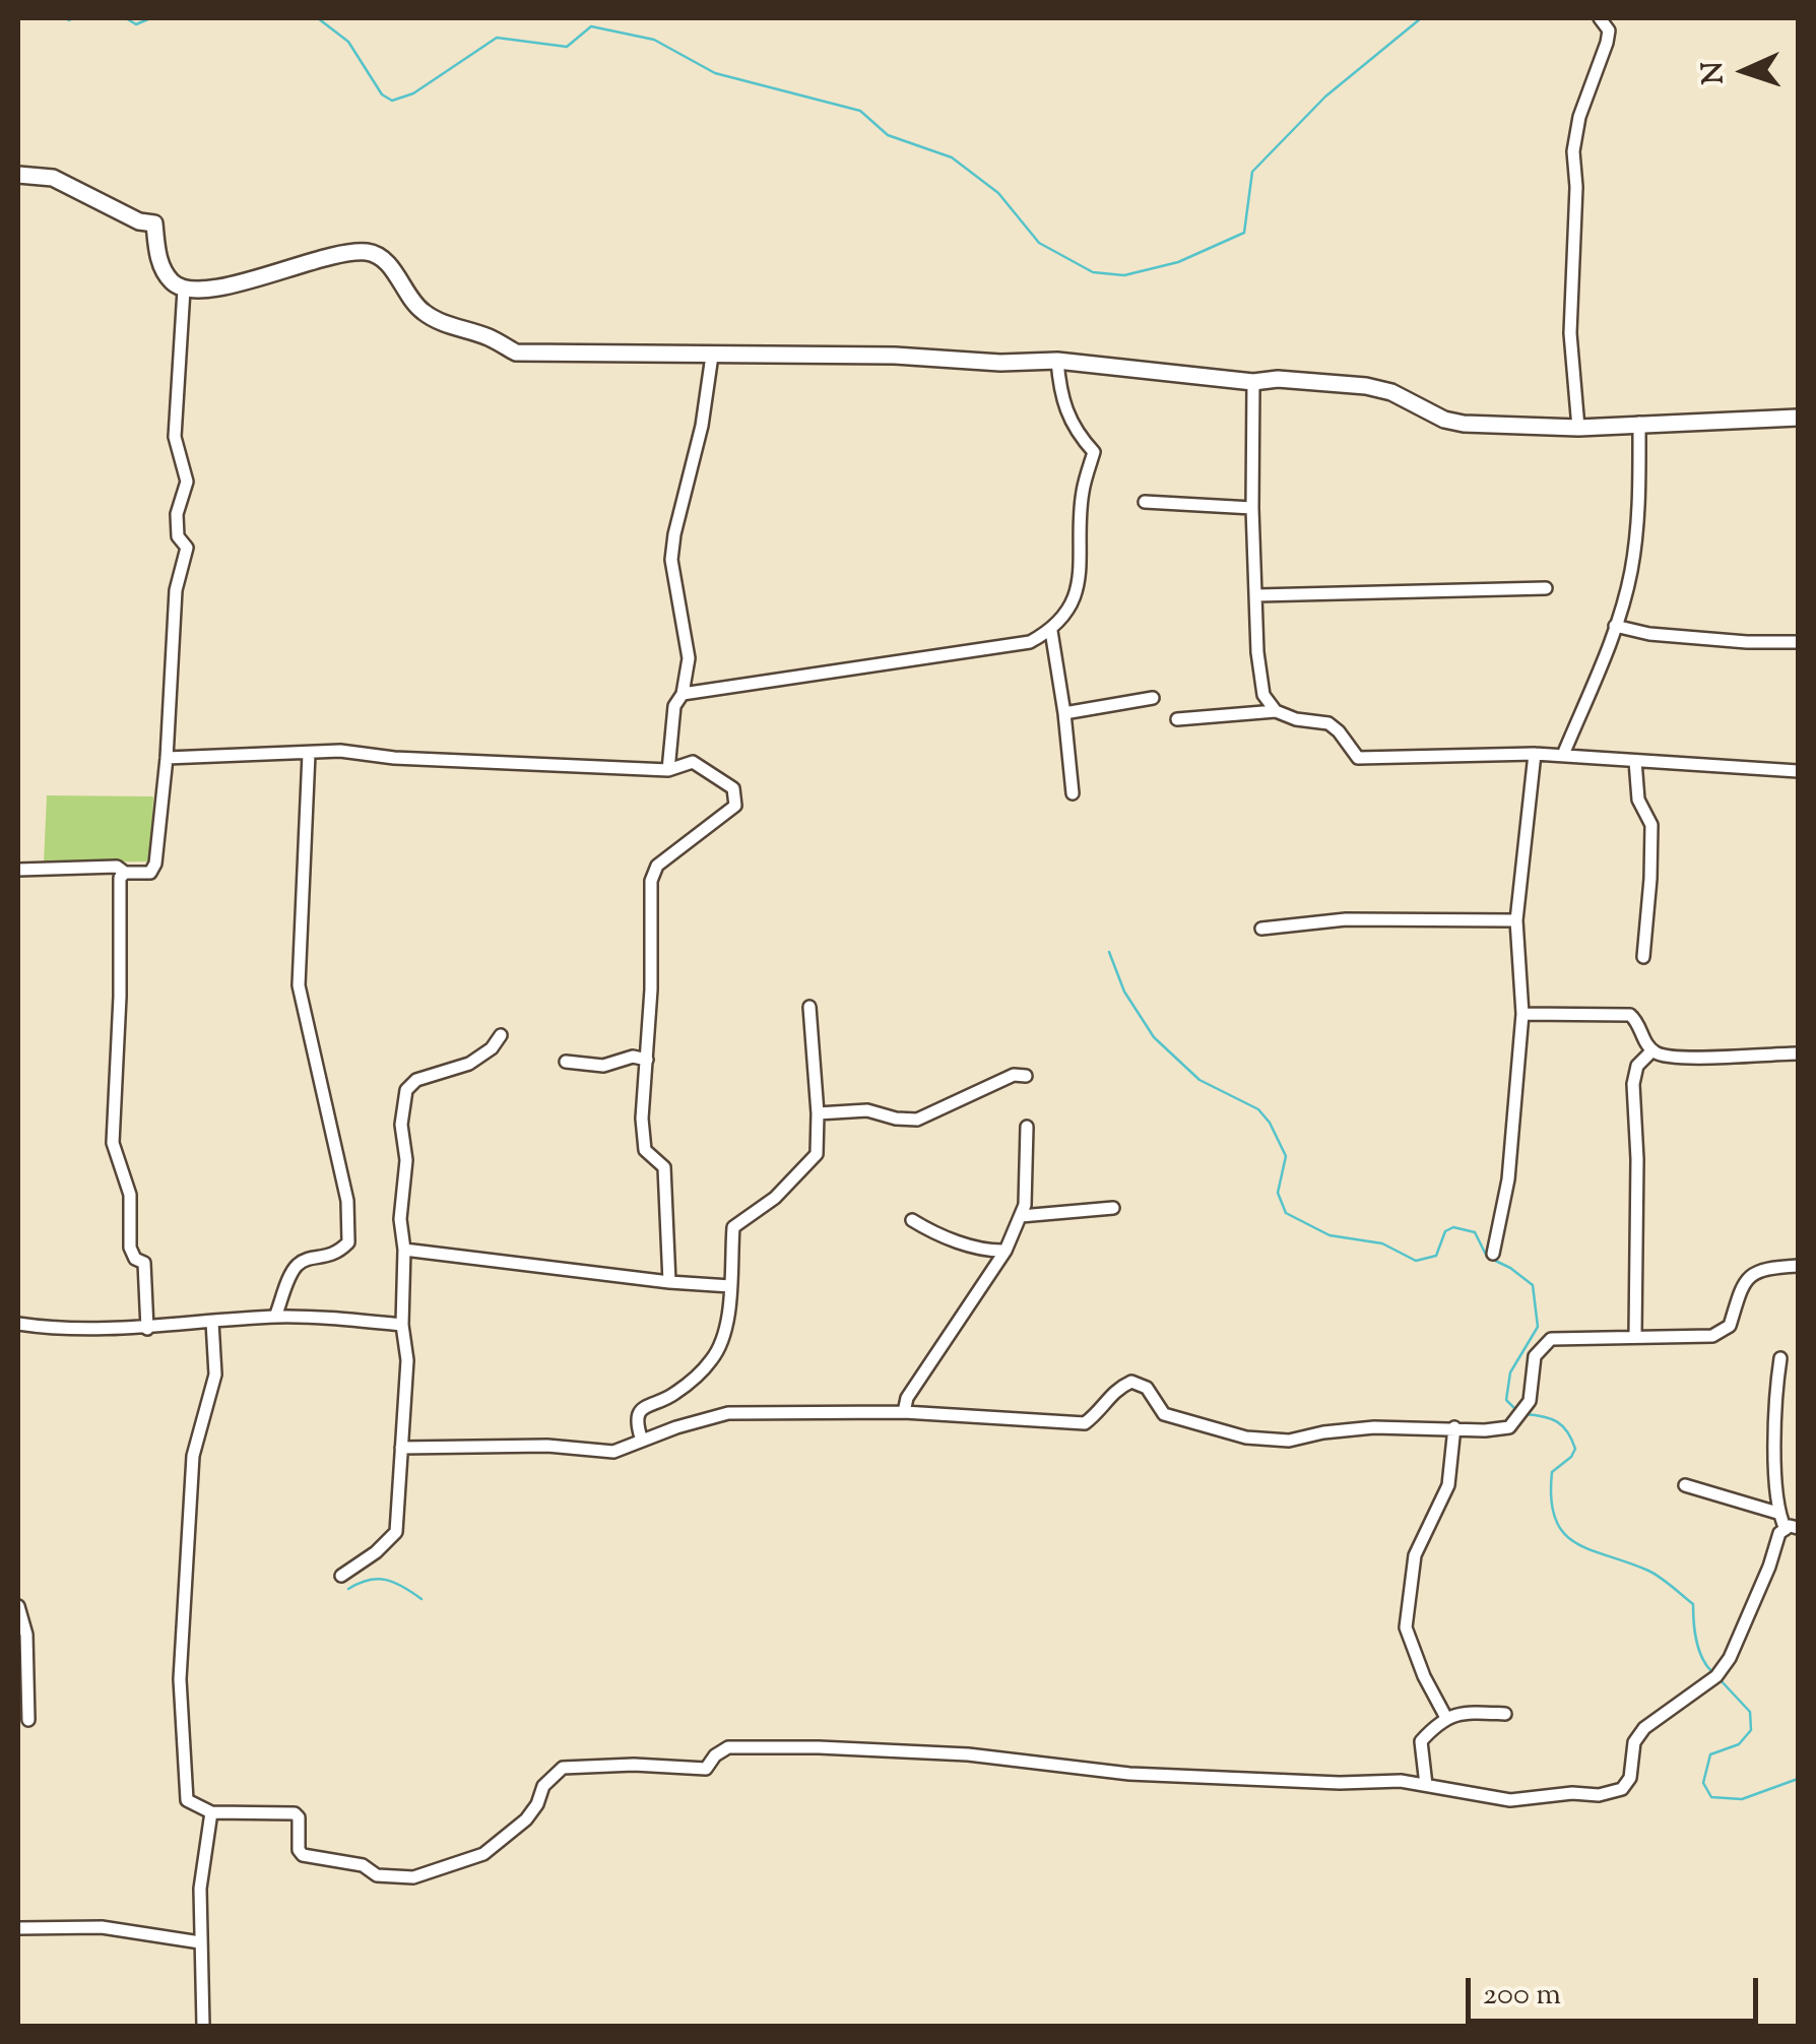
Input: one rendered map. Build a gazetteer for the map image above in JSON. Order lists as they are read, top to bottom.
{
  "scale_bar": "200 m",
  "north": "left"
}
